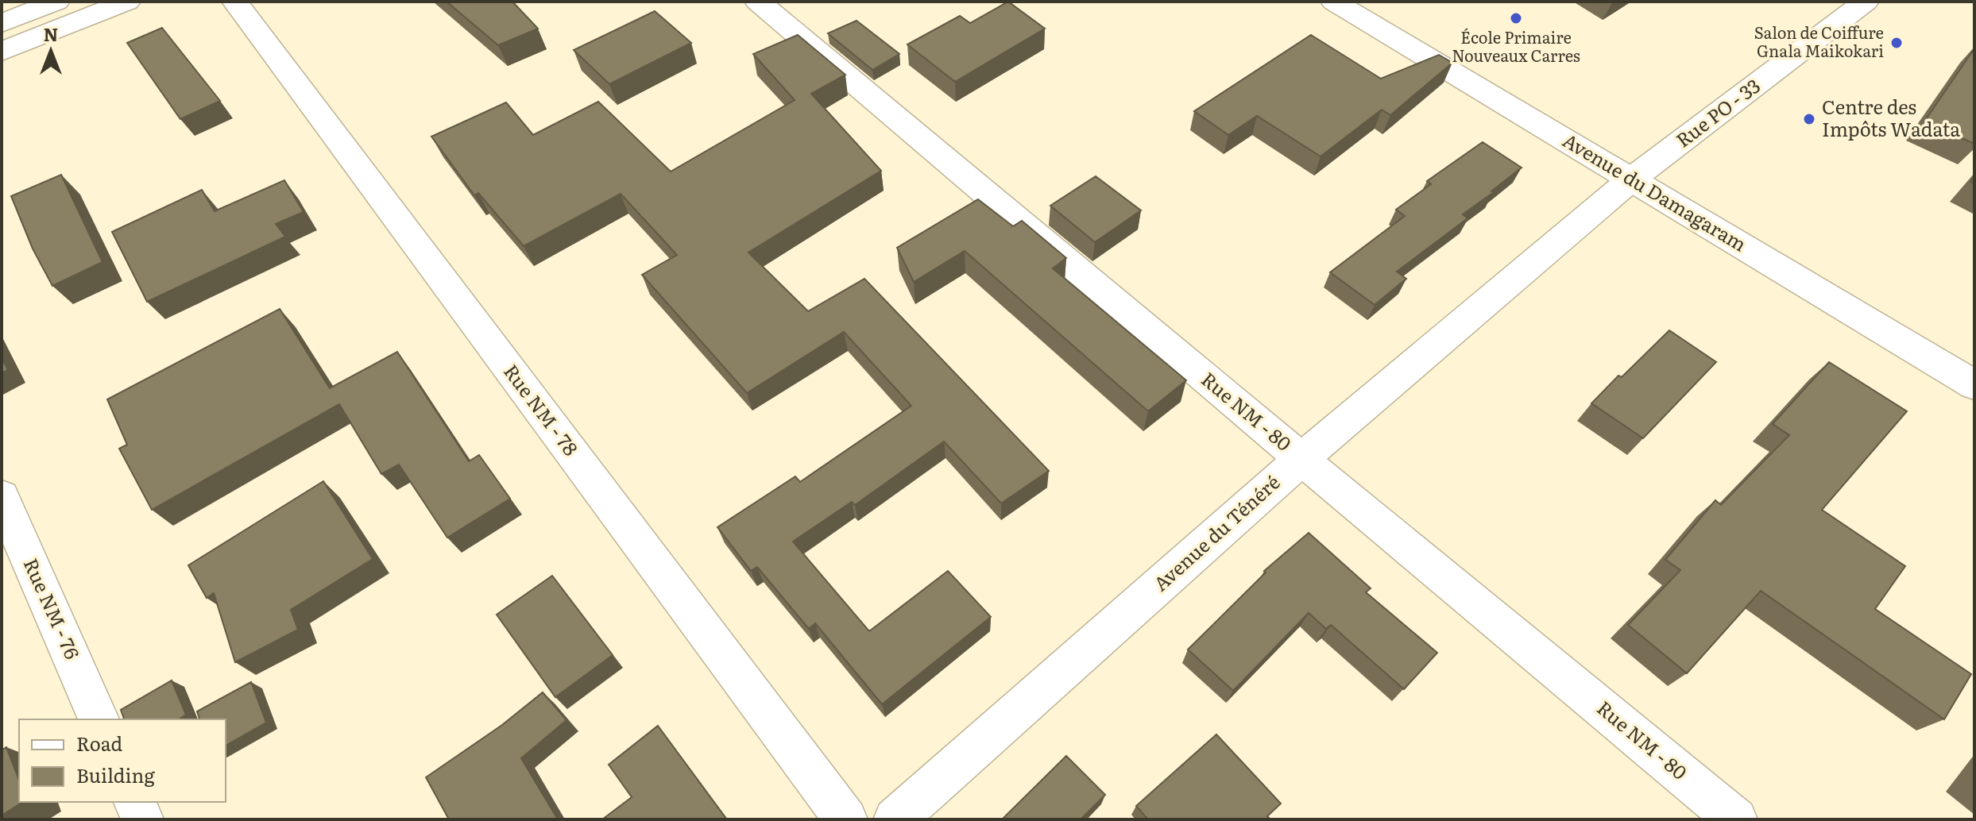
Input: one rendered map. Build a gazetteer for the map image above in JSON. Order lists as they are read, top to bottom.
{
  "streets": {
    "street": [
      "Rue PO - 33",
      "Avenue du Damagaram",
      "Rue NM - 78",
      "Rue NM - 80",
      "Avenue du Ténéré",
      "Rue NM - 76"
    ]
  },
  "crossings": [
    ["Rue PO - 33", "Avenue du Damagaram"],
    ["Rue PO - 33", "Avenue du Ténéré"],
    ["Avenue du Damagaram", "Avenue du Ténéré"],
    ["Rue NM - 80", "Avenue du Ténéré"]
  ],
  "places": ["École Primaire Nouveaux Carres", "Salon de Coiffure Gnala Maikokari", "Centre des Impôts Wadata"],
  "legend": ["Road", "Building"],
  "north": "top"
}
